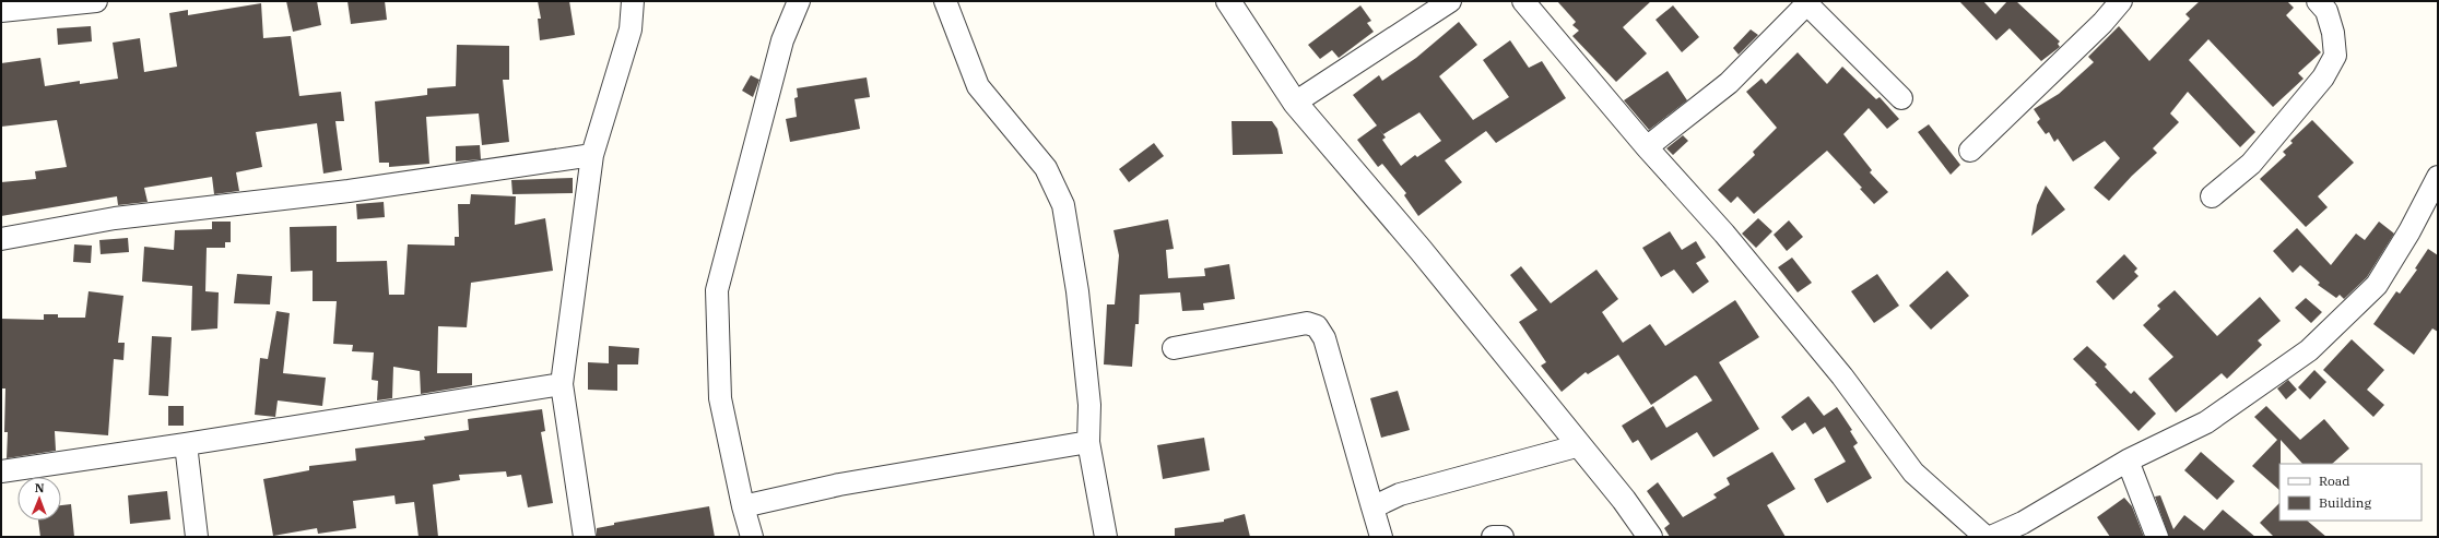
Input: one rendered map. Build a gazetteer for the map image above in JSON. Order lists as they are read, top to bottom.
{
  "legend": ["Road", "Building"],
  "north": "top"
}
